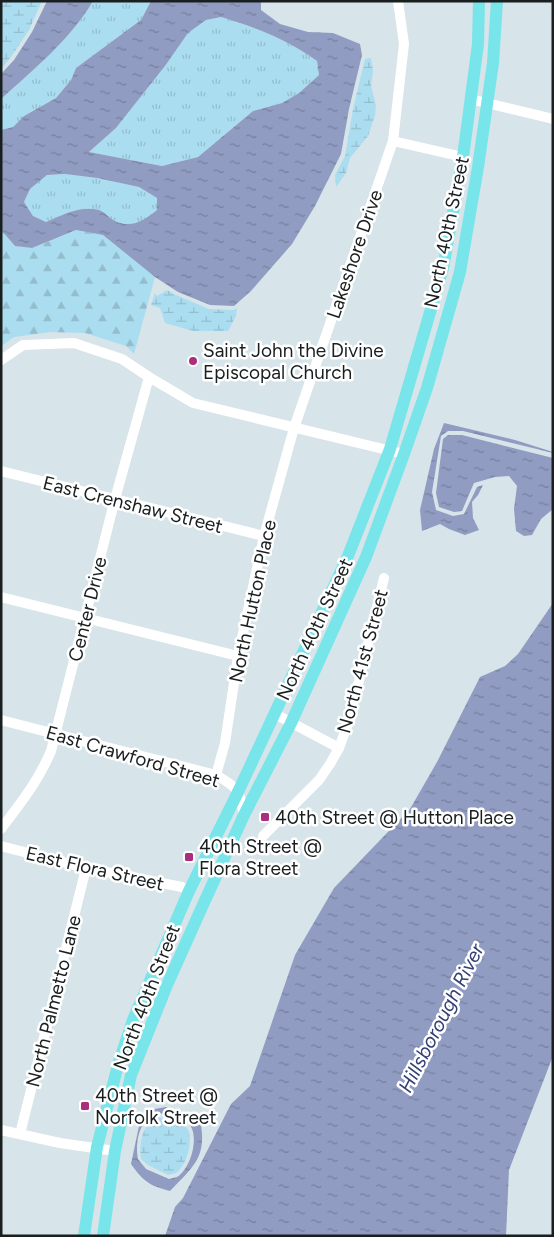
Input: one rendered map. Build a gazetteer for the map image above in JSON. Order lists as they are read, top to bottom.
{
  "streets": {
    "main road": ["North 40th Street"],
    "street": [
      "Lakeshore Drive",
      "East Crenshaw Street",
      "North Hutton Place",
      "Center Drive",
      "North 41st Street",
      "East Crawford Street",
      "East Flora Street",
      "North Palmetto Lane"
    ]
  },
  "crossings": [
    ["North 40th Street", "East Crawford Street"],
    ["North 40th Street", "East Flora Street"],
    ["Lakeshore Drive", "North Hutton Place"],
    ["East Crenshaw Street", "North Hutton Place"],
    ["East Crenshaw Street", "Center Drive"],
    ["North Hutton Place", "East Crawford Street"],
    ["Center Drive", "East Crawford Street"],
    ["East Flora Street", "North Palmetto Lane"]
  ],
  "water": ["Hillsborough River"],
  "places": {
    "other": ["Saint John the Divine Episcopal Church"],
    "transit": ["40th Street @ Hutton Place", "40th Street @ Flora Street", "40th Street @ Norfolk Street"]
  }
}
